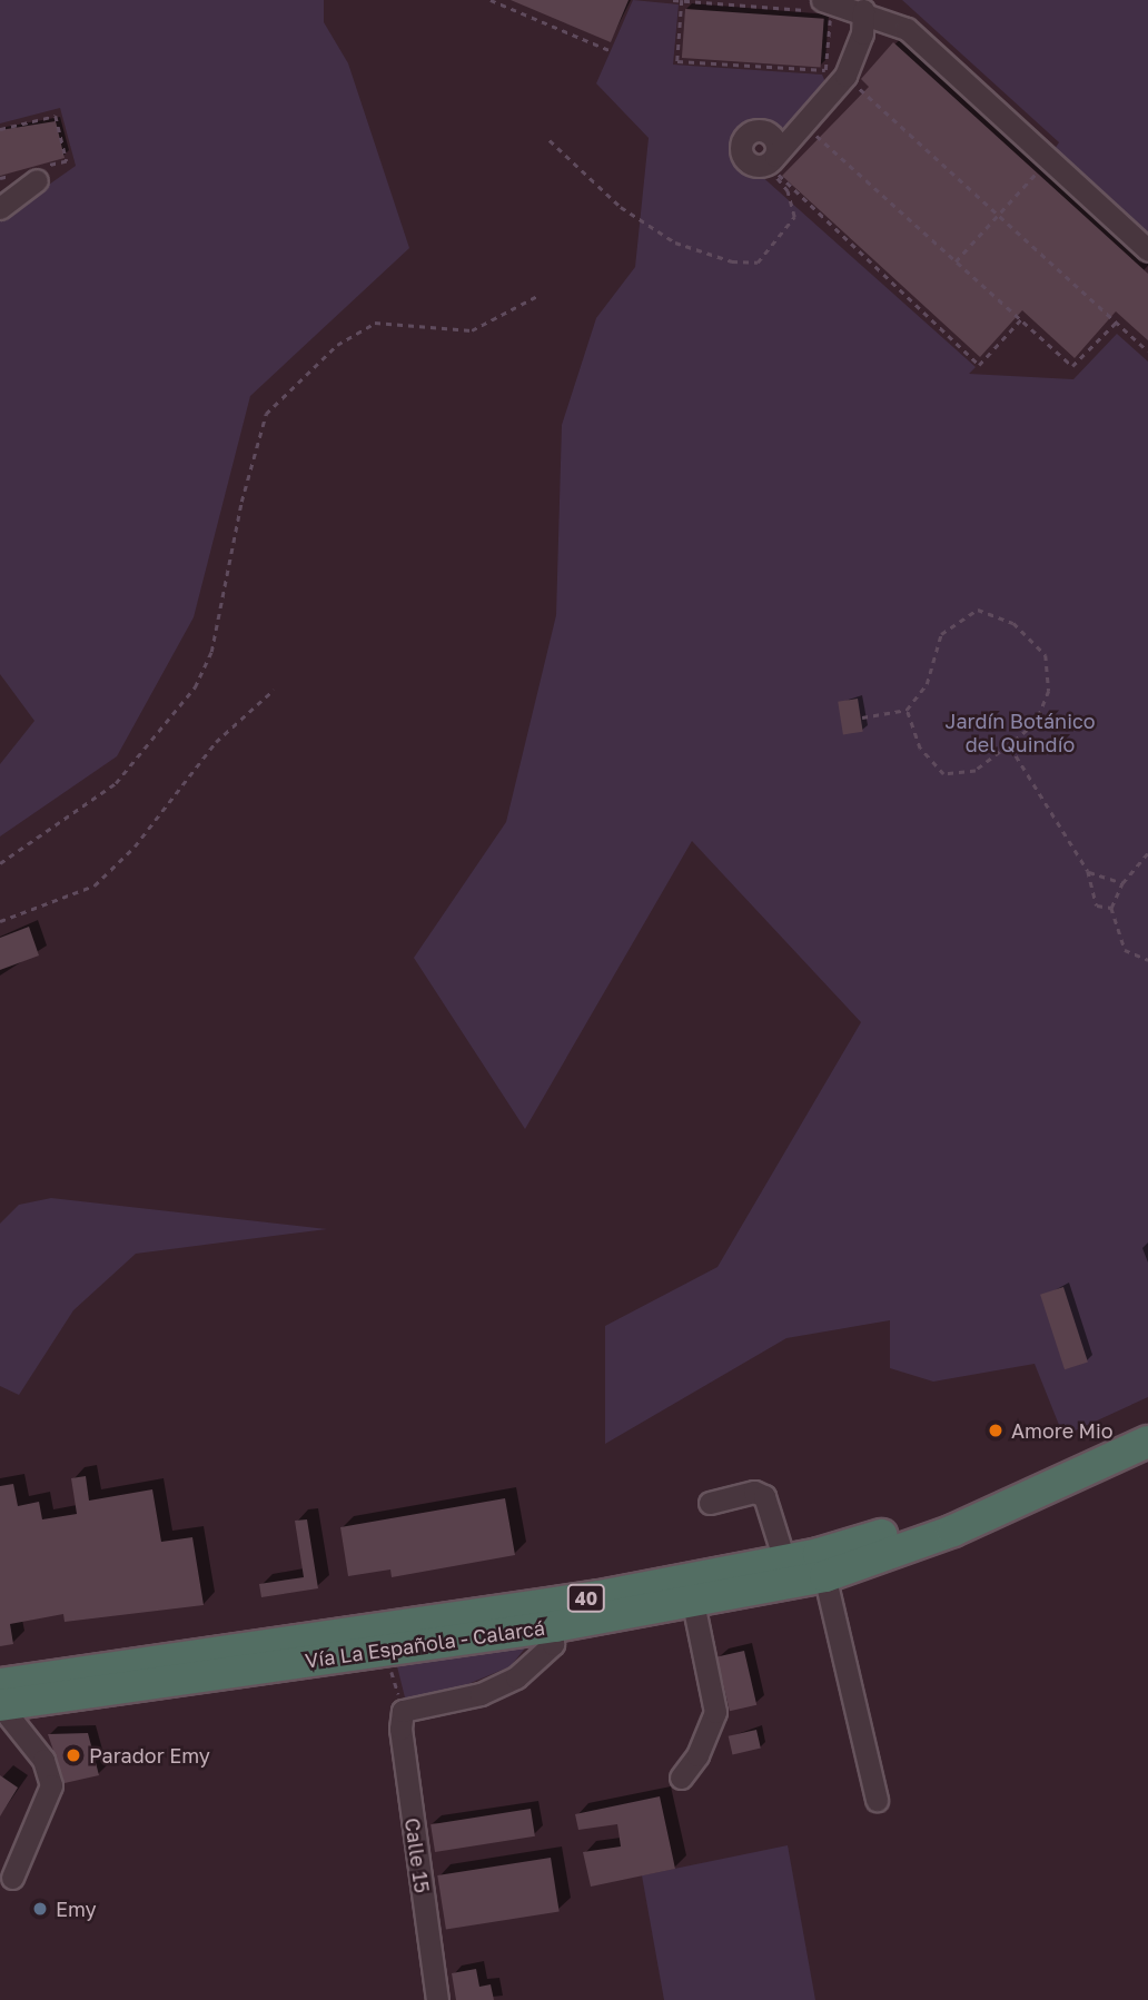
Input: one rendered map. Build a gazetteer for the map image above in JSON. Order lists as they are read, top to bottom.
{
  "streets": {
    "highway": ["40", "Vía La Española - Calarcá"],
    "street": ["Calle 15"]
  },
  "parks": ["Jardín Botánico del Quindío"],
  "places": ["Amore Mio", "Parador Emy", "Emy"]
}
